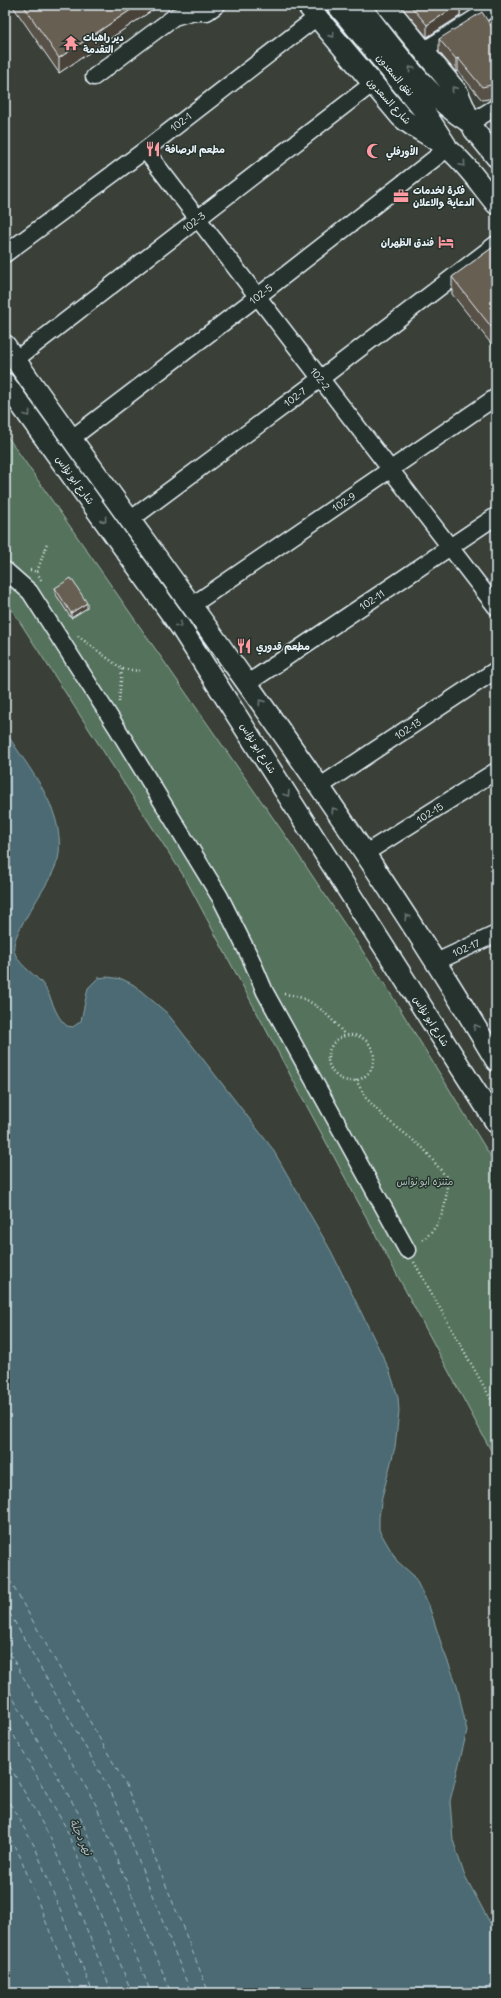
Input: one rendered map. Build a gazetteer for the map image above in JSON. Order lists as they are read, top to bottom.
{
  "streets": {
    "main road": ["نفق السعدون", "شارع السعدون", "شارع ابو نؤاس"],
    "street": [
      "102-1",
      "102-3",
      "102-5",
      "102-2",
      "102-7",
      "102-9",
      "102-11",
      "102-13",
      "102-15",
      "102-17"
    ]
  },
  "crossings": [
    ["نفق السعدون", "شارع السعدون"],
    ["نفق السعدون", "102-5"],
    ["شارع السعدون", "102-1"],
    ["شارع السعدون", "102-3"],
    ["شارع السعدون", "102-5"],
    ["102-1", "102-2"],
    ["102-3", "102-2"],
    ["102-5", "102-2"],
    ["102-2", "102-7"],
    ["102-2", "102-9"],
    ["102-2", "102-11"]
  ],
  "water": ["نهر دجلة"],
  "parks": ["متنزه ابو نؤاس"],
  "places": {
    "temple": ["دير راهبات التقدمة"],
    "restaurant": ["مطعم الرصافة", "مطعم قدوري"],
    "mosque": ["الأورفلي"],
    "office": ["فكرة لخدمات الدعاية والاعلان"],
    "hotel": ["فندق الظهران"]
  }
}
